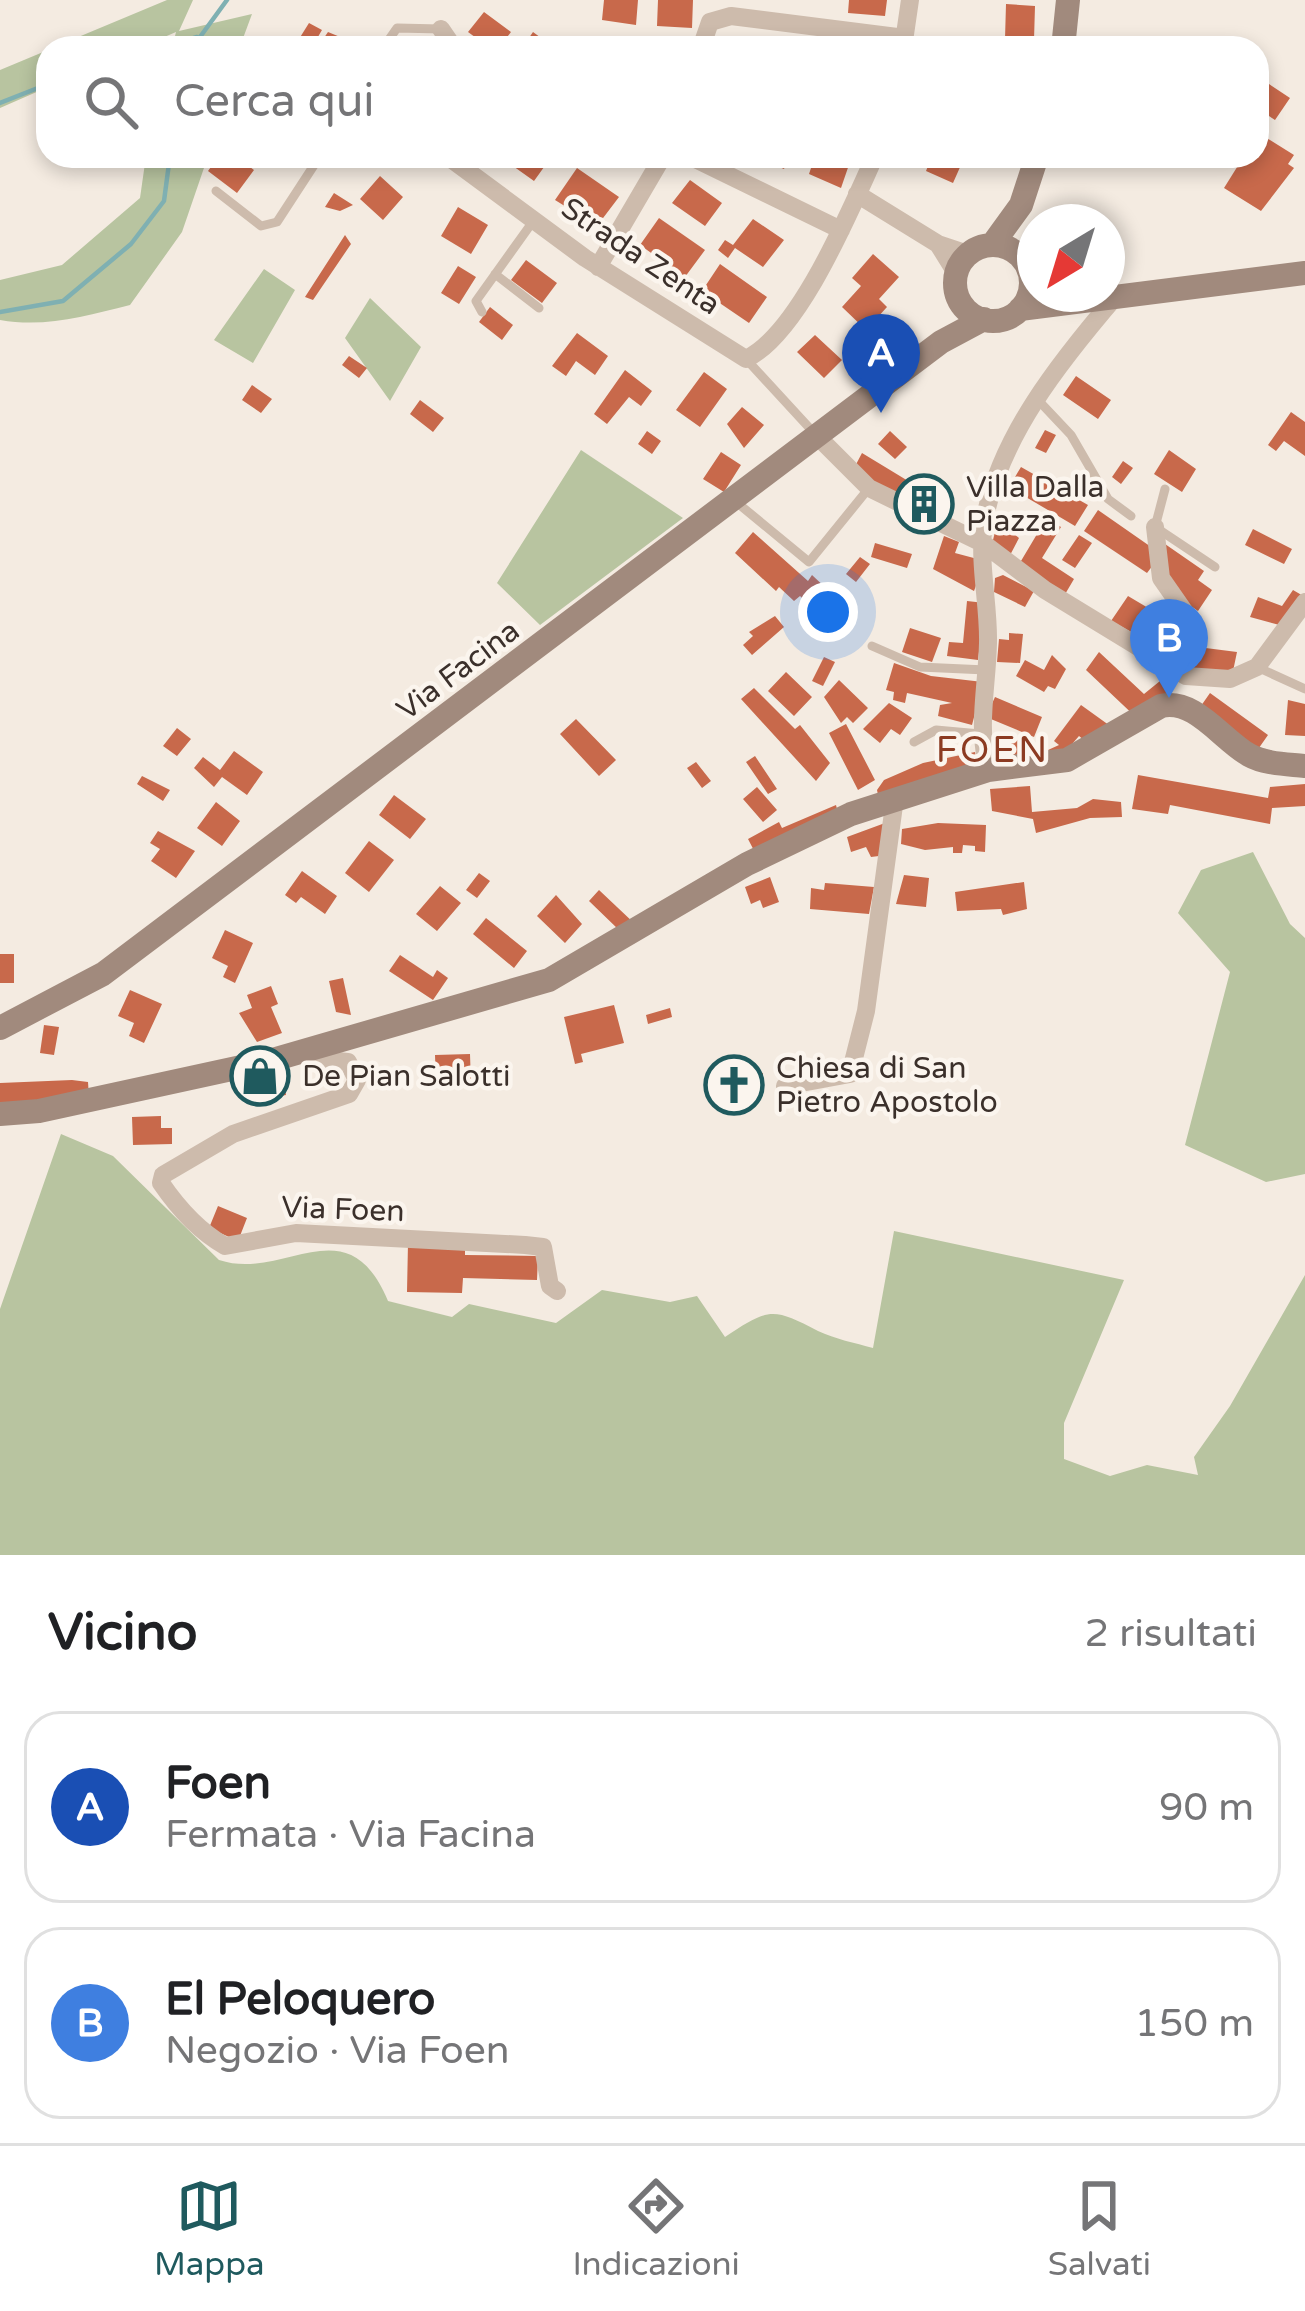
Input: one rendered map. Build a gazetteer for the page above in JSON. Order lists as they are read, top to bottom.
{
  "streets": {
    "main road": ["Via Facina", "Via Foen"],
    "street": ["Strada Zenta"]
  },
  "districts": ["FOEN"],
  "places": {
    "building": ["Villa Dalla Piazza"],
    "shop": ["De Pian Salotti"],
    "church": ["Chiesa di San Pietro Apostolo"]
  },
  "north": "bottom left",
  "page": {
    "search": "Cerca qui",
    "pins": ["A", "B"],
    "heading": ["Vicino", "2 risultati"],
    "list": [
      {
        "mark": "A",
        "name": "Foen",
        "note": "Fermata · Via Facina",
        "value": "90 m"
      },
      {
        "mark": "B",
        "name": "El Peloquero",
        "note": "Negozio · Via Foen",
        "value": "150 m"
      }
    ],
    "nav": ["Mappa", "Indicazioni", "Salvati"]
  }
}
